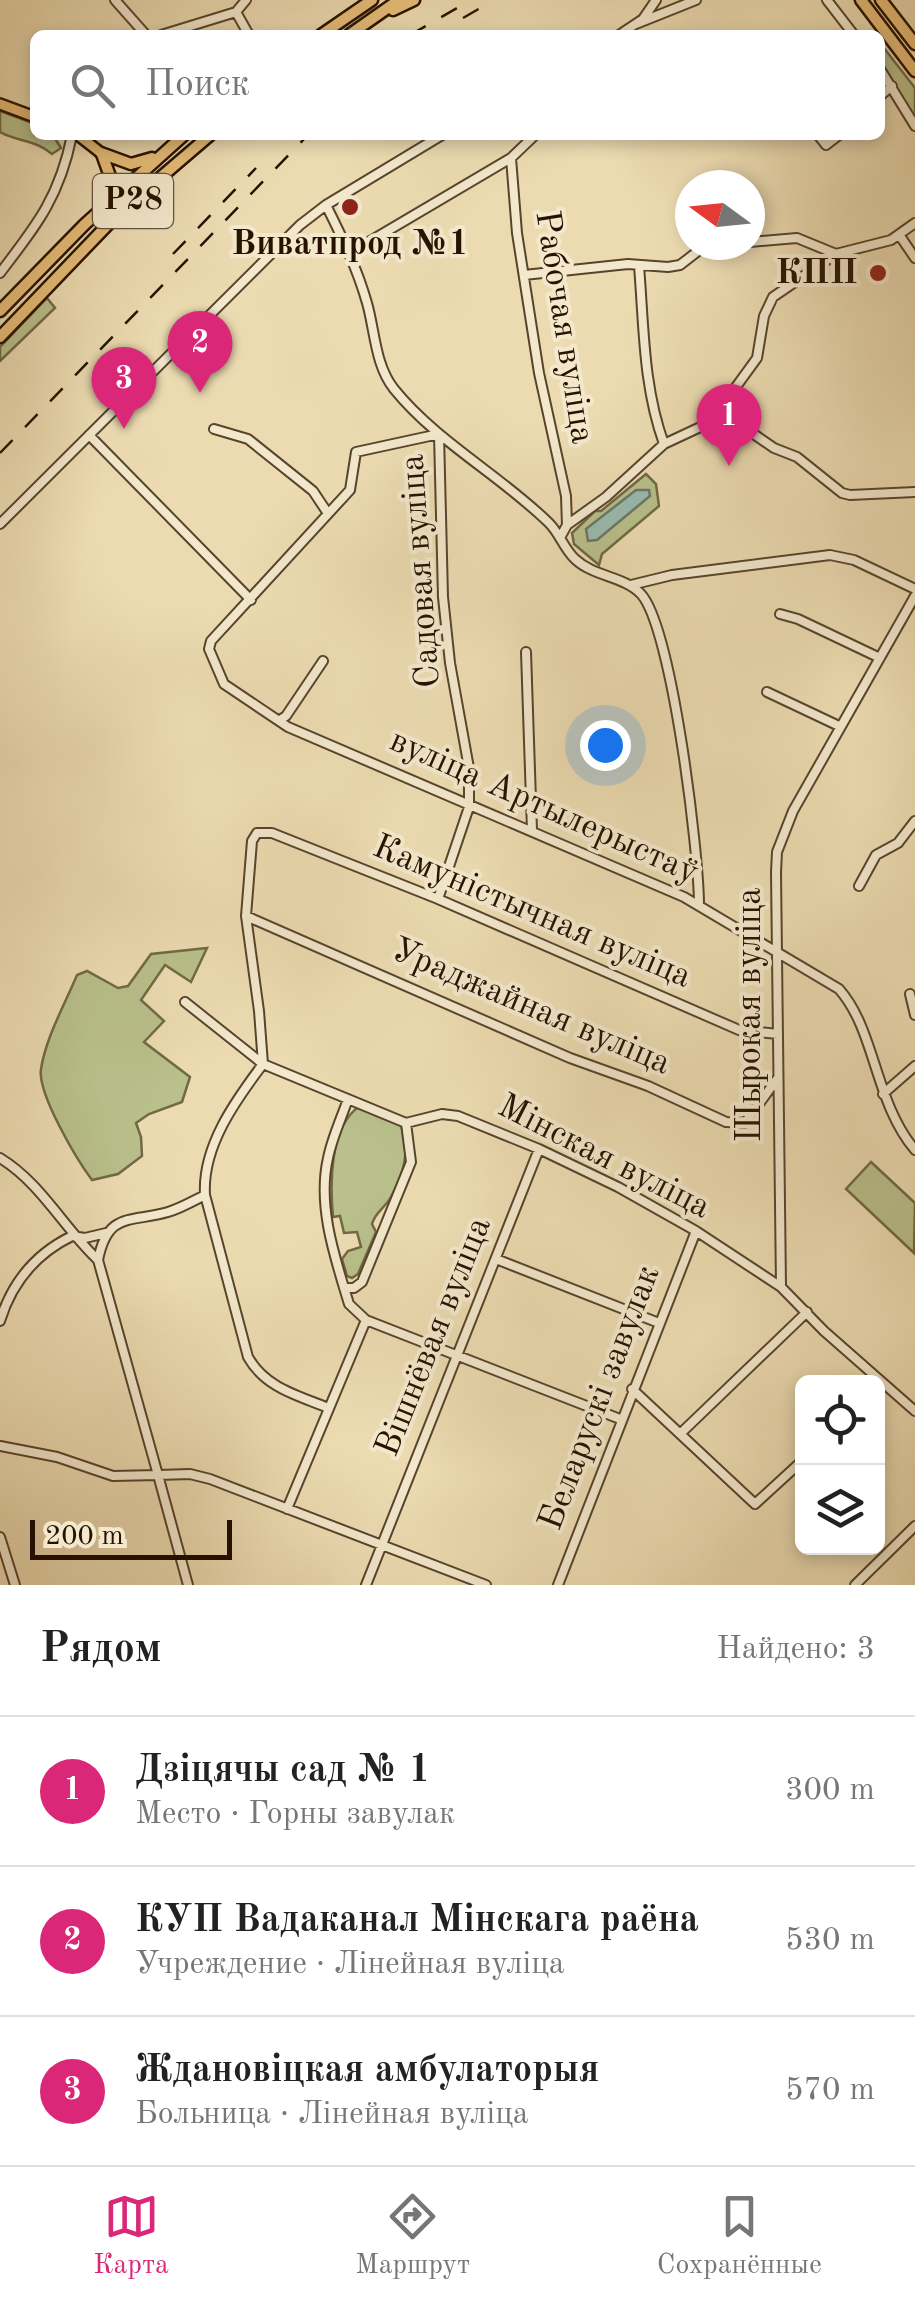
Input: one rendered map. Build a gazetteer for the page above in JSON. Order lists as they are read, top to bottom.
{
  "streets": {
    "highway": ["Р28"],
    "street": [
      "Рабочая вуліца",
      "Садовая вуліца",
      "вуліца Артылерыстаў",
      "Камуністычная вуліца",
      "Ураджайная вуліца",
      "Шырокая вуліца",
      "Мінская вуліца",
      "Вішнёвая вуліца",
      "Беларускі завулак"
    ]
  },
  "crossings": [
    ["Садовая вуліца", "вуліца Артылерыстаў"],
    ["Садовая вуліца", "Камуністычная вуліца"],
    ["вуліца Артылерыстаў", "Шырокая вуліца"],
    ["Камуністычная вуліца", "Ураджайная вуліца"],
    ["Камуністычная вуліца", "Шырокая вуліца"],
    ["Ураджайная вуліца", "Шырокая вуліца"],
    ["Шырокая вуліца", "Мінская вуліца"],
    ["Мінская вуліца", "Вішнёвая вуліца"],
    ["Мінская вуліца", "Беларускі завулак"]
  ],
  "places": ["Виватпрод №1", "КПП"],
  "scale_bar": "200 m",
  "north": "left",
  "page": {
    "search": "Поиск",
    "pins": ["2", "3", "1"],
    "scale": "200 m",
    "heading": ["Рядом", "Найдено: 3"],
    "list": [
      {
        "mark": "1",
        "name": "Дзіцячы сад № 1",
        "note": "Место · Горны завулак",
        "value": "300 m"
      },
      {
        "mark": "2",
        "name": "КУП Вадаканал Мінскага раёна",
        "note": "Учреждение · Лінейная вуліца",
        "value": "530 m"
      },
      {
        "mark": "3",
        "name": "Ждановіцкая амбулаторыя",
        "note": "Больница · Лінейная вуліца",
        "value": "570 m"
      }
    ],
    "nav": ["Карта", "Маршрут", "Сохранённые"]
  }
}
